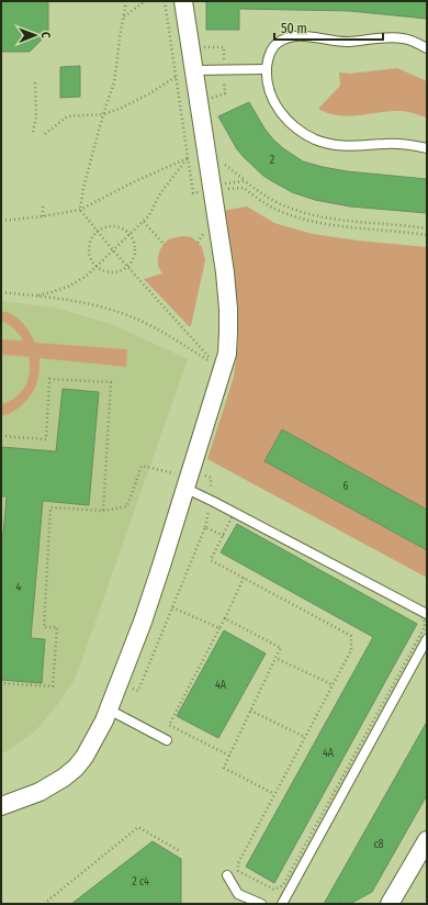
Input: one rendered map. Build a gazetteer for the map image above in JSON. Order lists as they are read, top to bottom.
{
  "house_numbers": [
    "2",
    "6",
    "4",
    "4А",
    "4А",
    "с8",
    "2 с4"
  ],
  "scale_bar": "50 m",
  "north": "right"
}
